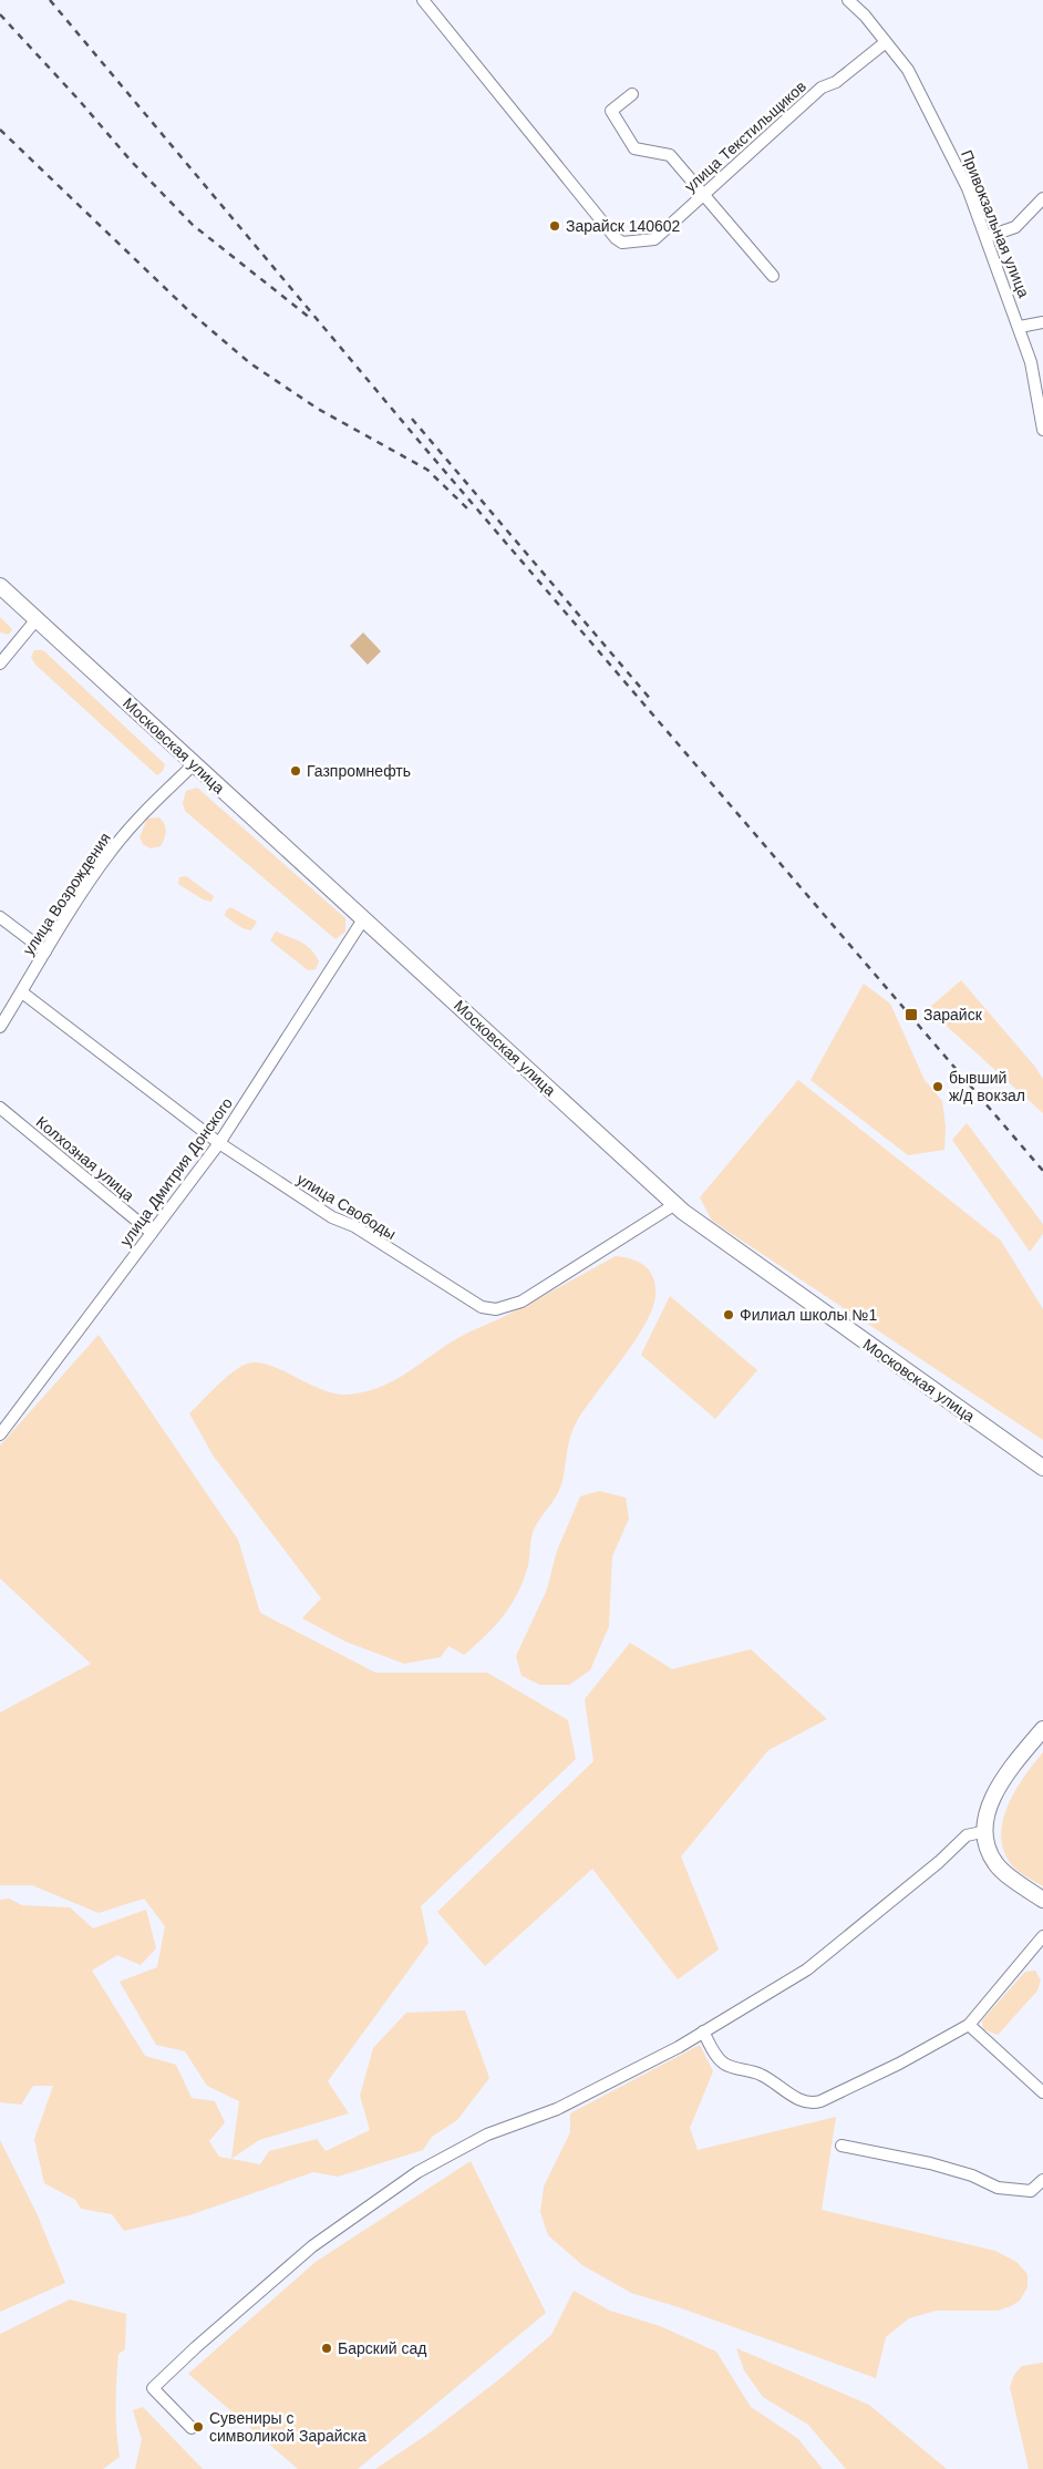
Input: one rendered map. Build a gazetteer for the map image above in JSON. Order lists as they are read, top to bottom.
{
  "streets": {
    "main road": ["Московская улица"],
    "street": [
      "улица Текстильщиков",
      "Привокзальная улица",
      "улица Возрождения",
      "Колхозная улица",
      "улица Дмитрия Донского",
      "улица Свободы"
    ]
  },
  "crossings": [
    ["улица Текстильщиков", "Привокзальная улица"],
    ["Московская улица", "улица Возрождения"],
    ["Московская улица", "улица Дмитрия Донского"],
    ["Московская улица", "улица Свободы"],
    ["улица Возрождения", "улица Свободы"],
    ["Колхозная улица", "улица Дмитрия Донского"],
    ["улица Дмитрия Донского", "улица Свободы"]
  ],
  "places": {
    "other": [
      "Зарайск 140602",
      "Газпромнефть",
      "бывший ж/д вокзал",
      "Филиал школы №1",
      "Барский сад",
      "Сувениры с символикой Зарайска"
    ],
    "transit": ["Зарайск"]
  }
}
